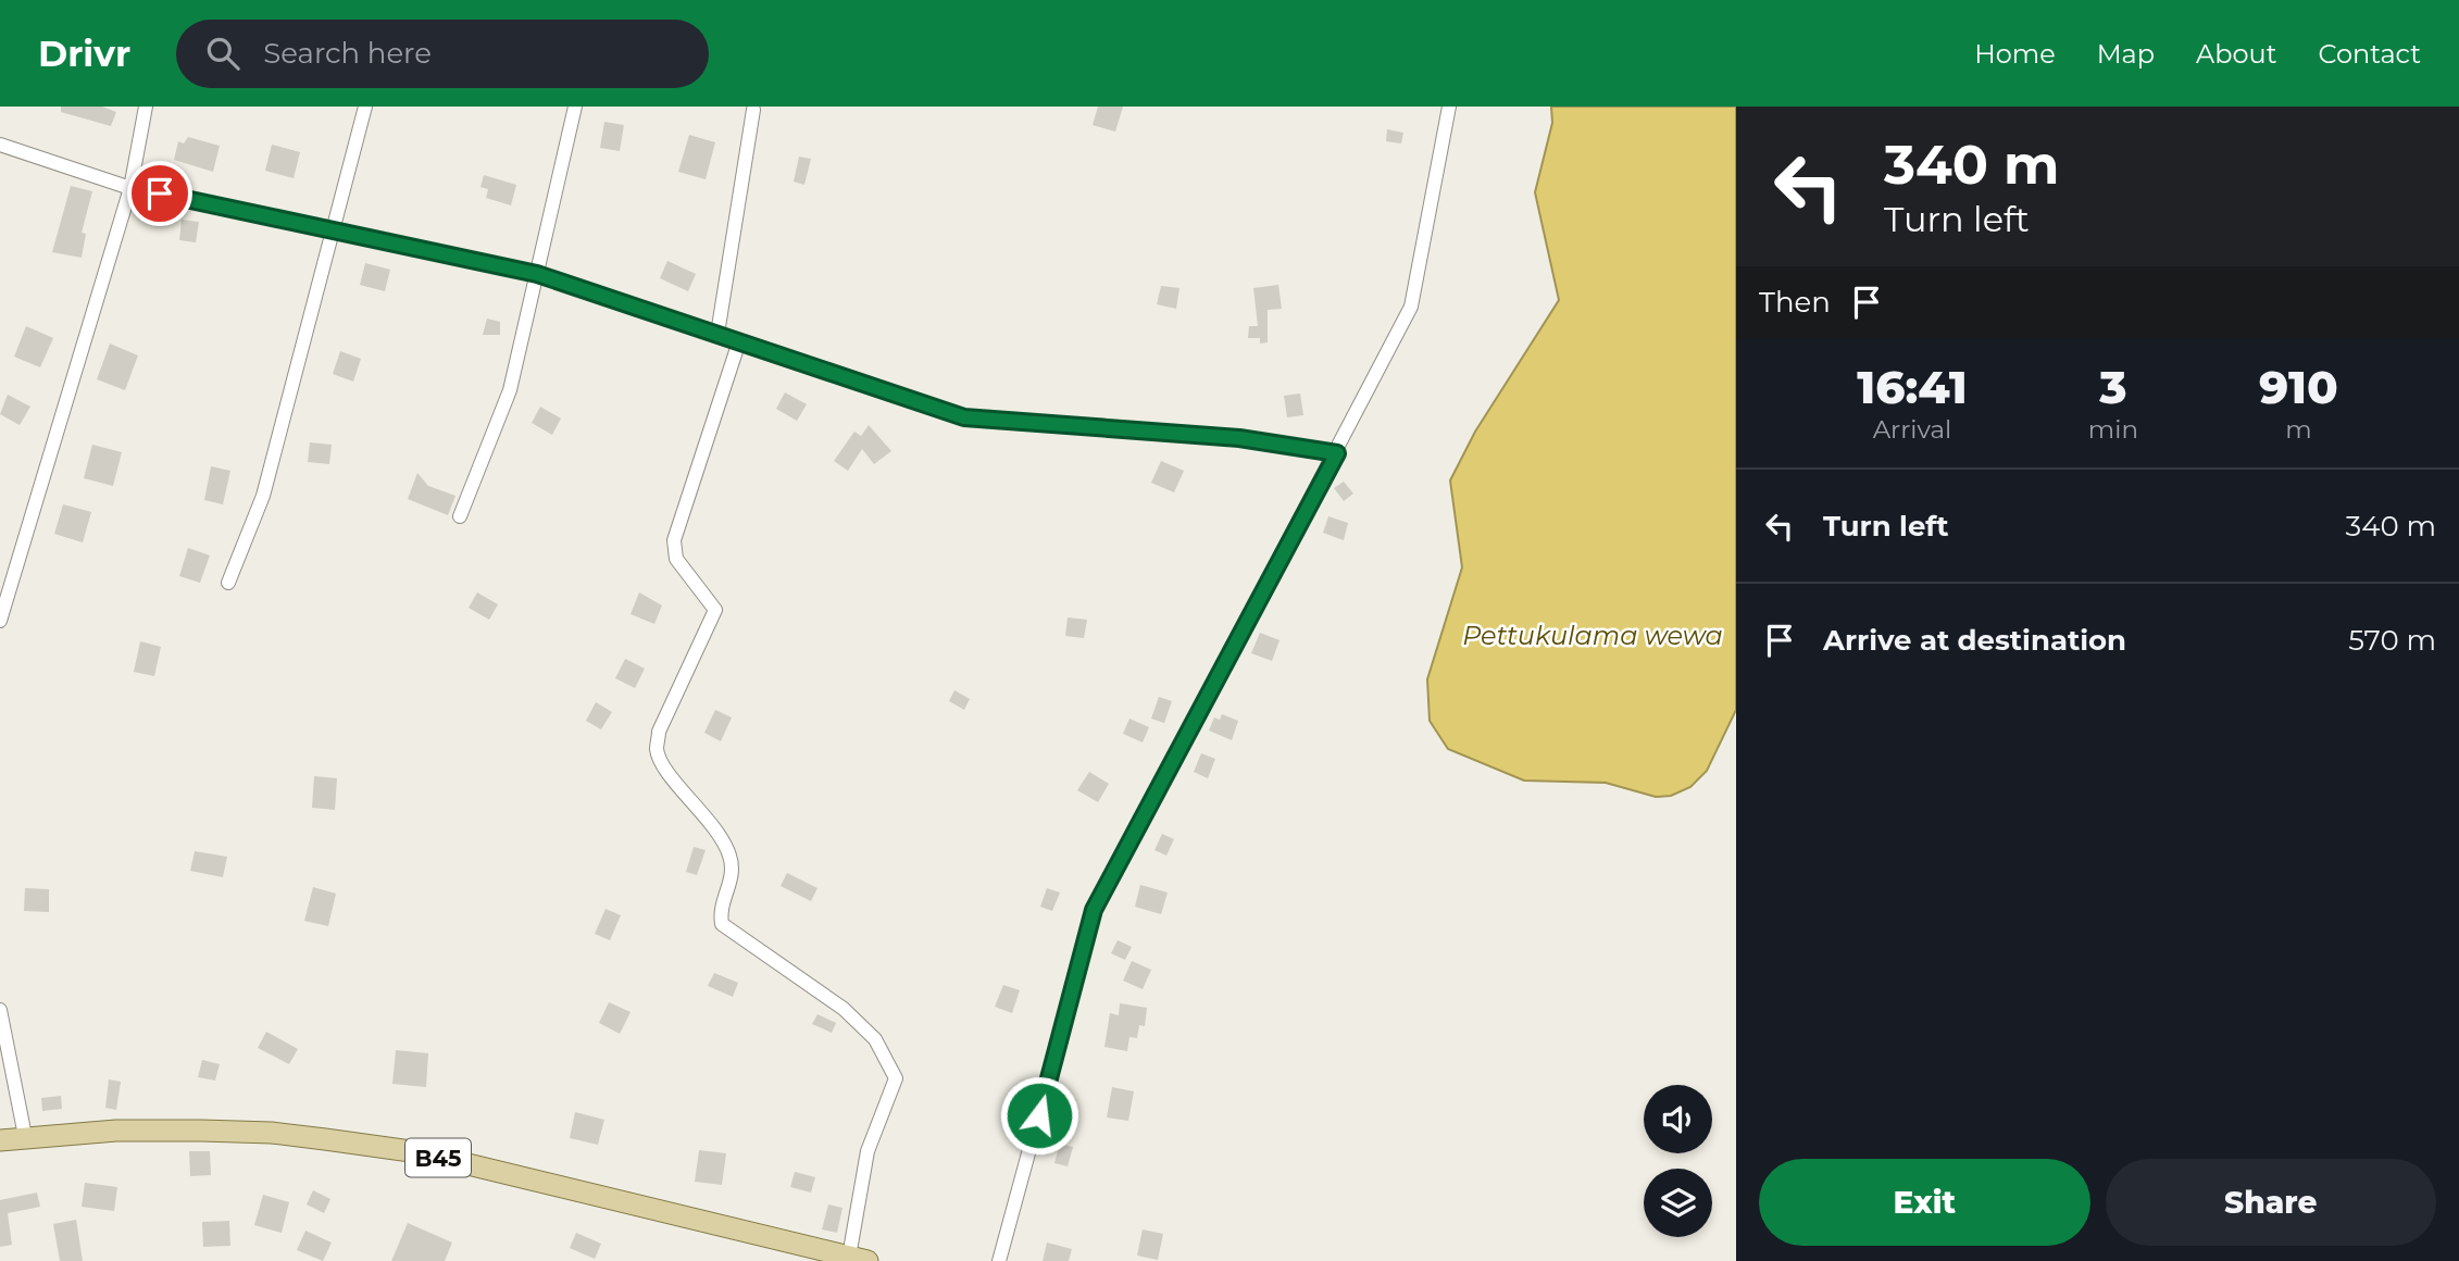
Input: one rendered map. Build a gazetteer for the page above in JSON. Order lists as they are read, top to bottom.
{
  "streets": {
    "main road": ["B45"]
  },
  "water": ["Pettukulama wewa"],
  "page": {
    "header": "Drivr",
    "search": "Search here",
    "nav": [
      "Home",
      "Map",
      "About",
      "Contact"
    ],
    "turn": ["340 m", "Turn left"],
    "then": "Then",
    "eta": [
      "16:41",
      "Arrival",
      "3",
      "min",
      "910",
      "m"
    ],
    "list": [
      {
        "name": "Turn left",
        "value": "340 m"
      },
      {
        "name": "Arrive at destination",
        "value": "570 m"
      }
    ],
    "buttons": ["Exit", "Share"]
  }
}
